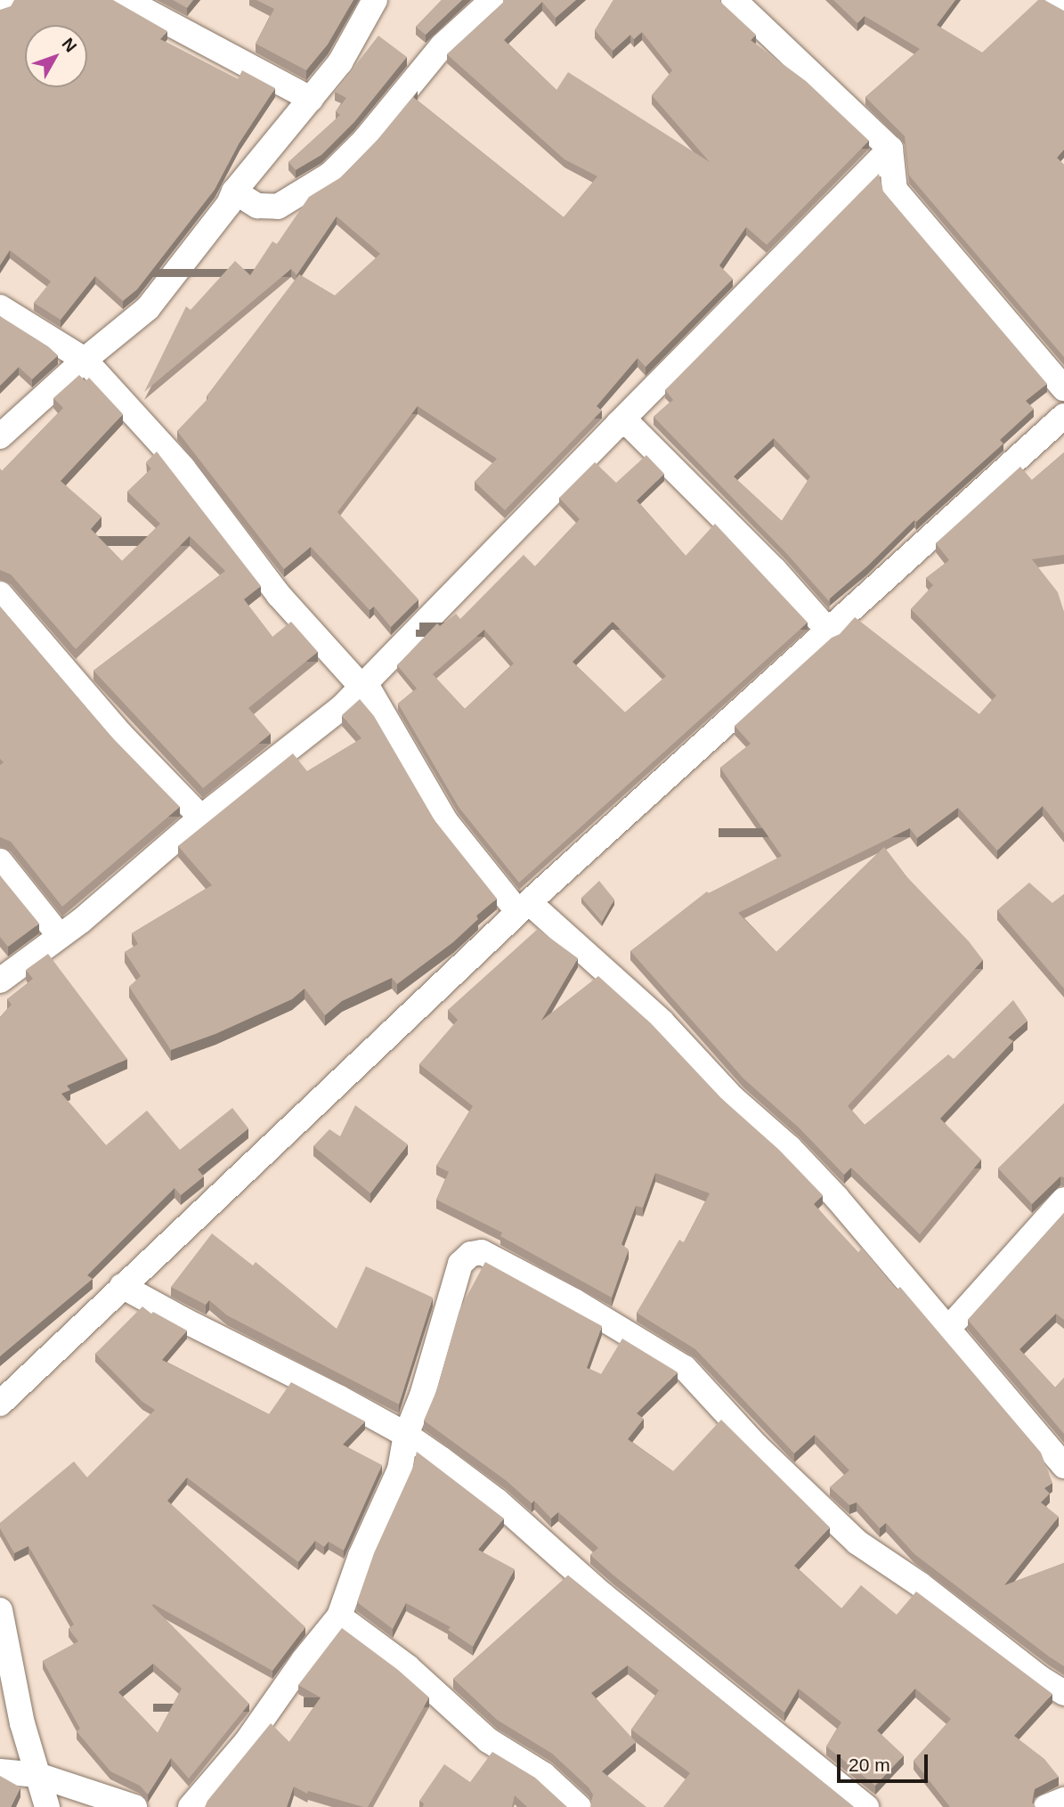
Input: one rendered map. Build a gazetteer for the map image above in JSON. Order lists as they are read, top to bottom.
{
  "scale_bar": "20 m",
  "north": "top right"
}
